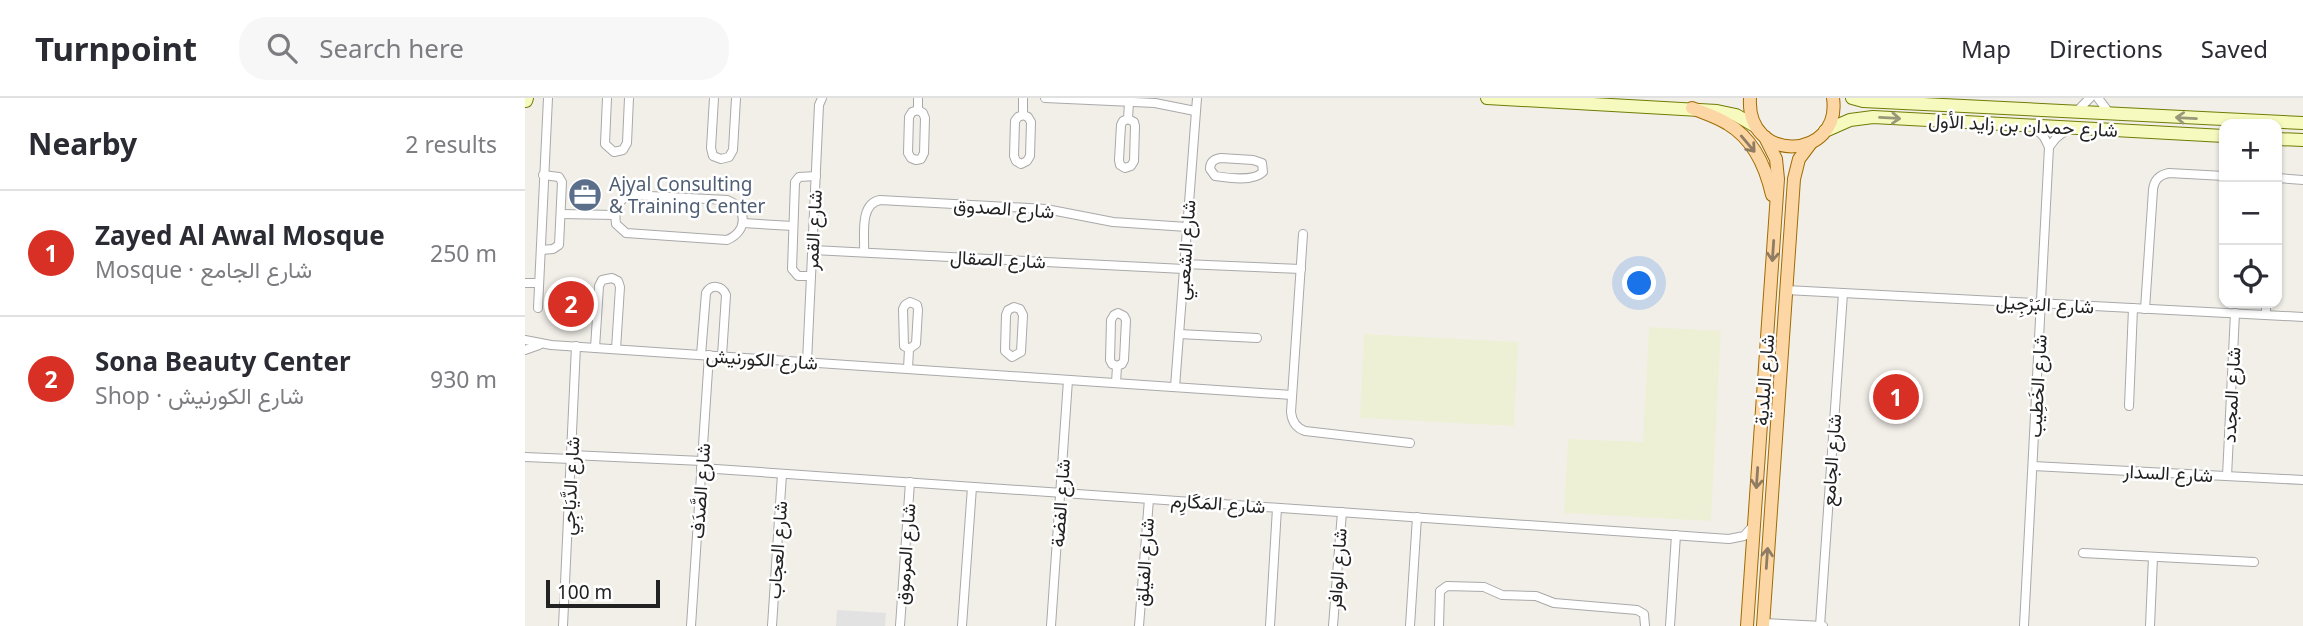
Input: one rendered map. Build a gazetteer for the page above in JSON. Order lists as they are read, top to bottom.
{
  "streets": {
    "main road": ["شارع حمدان بن زايد الأول", "شارع البلدية"],
    "street": [
      "شارع الصدوق",
      "شارع القمر",
      "شارع الشعبي",
      "شارع الصقال",
      "شارع البَرْجِيل",
      "شارع الكورنيش",
      "شارع الخَطِيب",
      "شارع المجدد",
      "شارع الجامع",
      "شارع السدار",
      "شارع الدَّيَاجِي",
      "شارع الصَّدَف",
      "شارع الفضة",
      "شارع المَكَارِم",
      "شارع العجاب",
      "شارع المرموق",
      "شارع الفيلق",
      "شارع الوافر"
    ]
  },
  "crossings": [
    ["شارع الصدوق", "شارع الشعبي"],
    ["شارع الصدوق", "شارع الصقال"],
    ["شارع القمر", "شارع الصقال"],
    ["شارع القمر", "شارع الكورنيش"],
    ["شارع الشعبي", "شارع الصقال"],
    ["شارع الشعبي", "شارع الكورنيش"],
    ["شارع البَرْجِيل", "شارع البلدية"],
    ["شارع البَرْجِيل", "شارع الخَطِيب"],
    ["شارع البَرْجِيل", "شارع المجدد"],
    ["شارع البَرْجِيل", "شارع الجامع"],
    ["شارع الكورنيش", "شارع الدَّيَاجِي"],
    ["شارع الكورنيش", "شارع الصَّدَف"],
    ["شارع الكورنيش", "شارع الفضة"],
    ["شارع الخَطِيب", "شارع السدار"],
    ["شارع المجدد", "شارع السدار"],
    ["شارع الدَّيَاجِي", "شارع المَكَارِم"],
    ["شارع الصَّدَف", "شارع المَكَارِم"],
    ["شارع الفضة", "شارع المَكَارِم"],
    ["شارع المَكَارِم", "شارع العجاب"],
    ["شارع المَكَارِم", "شارع المرموق"],
    ["شارع المَكَارِم", "شارع الفيلق"],
    ["شارع المَكَارِم", "شارع الوافر"]
  ],
  "places": {
    "office": ["Ajyal Consulting & Training Center"]
  },
  "scale_bar": "100 m",
  "page": {
    "header": "Turnpoint",
    "search": "Search here",
    "nav": ["Map", "Directions", "Saved"],
    "heading": ["Nearby", "2 results"],
    "map_buttons": ["+", "−"],
    "list": [
      {
        "mark": "1",
        "name": "Zayed Al Awal Mosque",
        "note": "Mosque · شارع الجامع",
        "value": "250 m"
      },
      {
        "mark": "2",
        "name": "Sona Beauty Center",
        "note": "Shop · شارع الكورنيش",
        "value": "930 m"
      }
    ],
    "pins": ["2", "1"],
    "scale": "100 m"
  }
}
